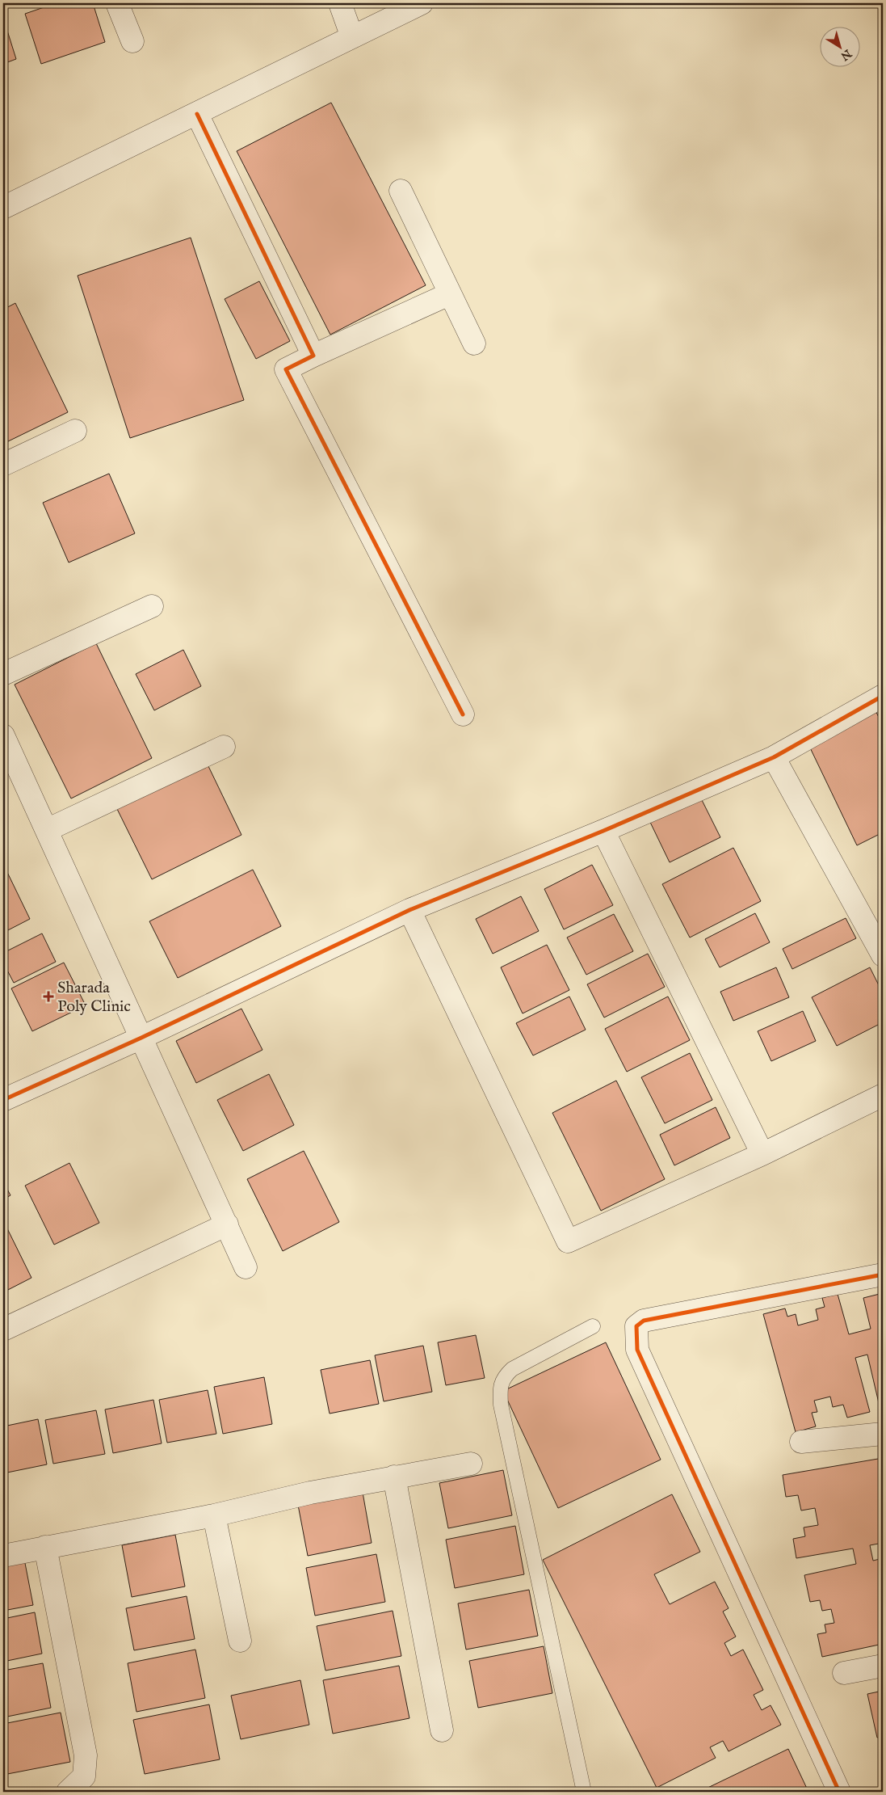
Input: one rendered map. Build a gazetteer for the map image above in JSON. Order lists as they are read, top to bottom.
{
  "places": {
    "health": ["Sharada Poly Clinic"]
  },
  "north": "bottom right"
}
